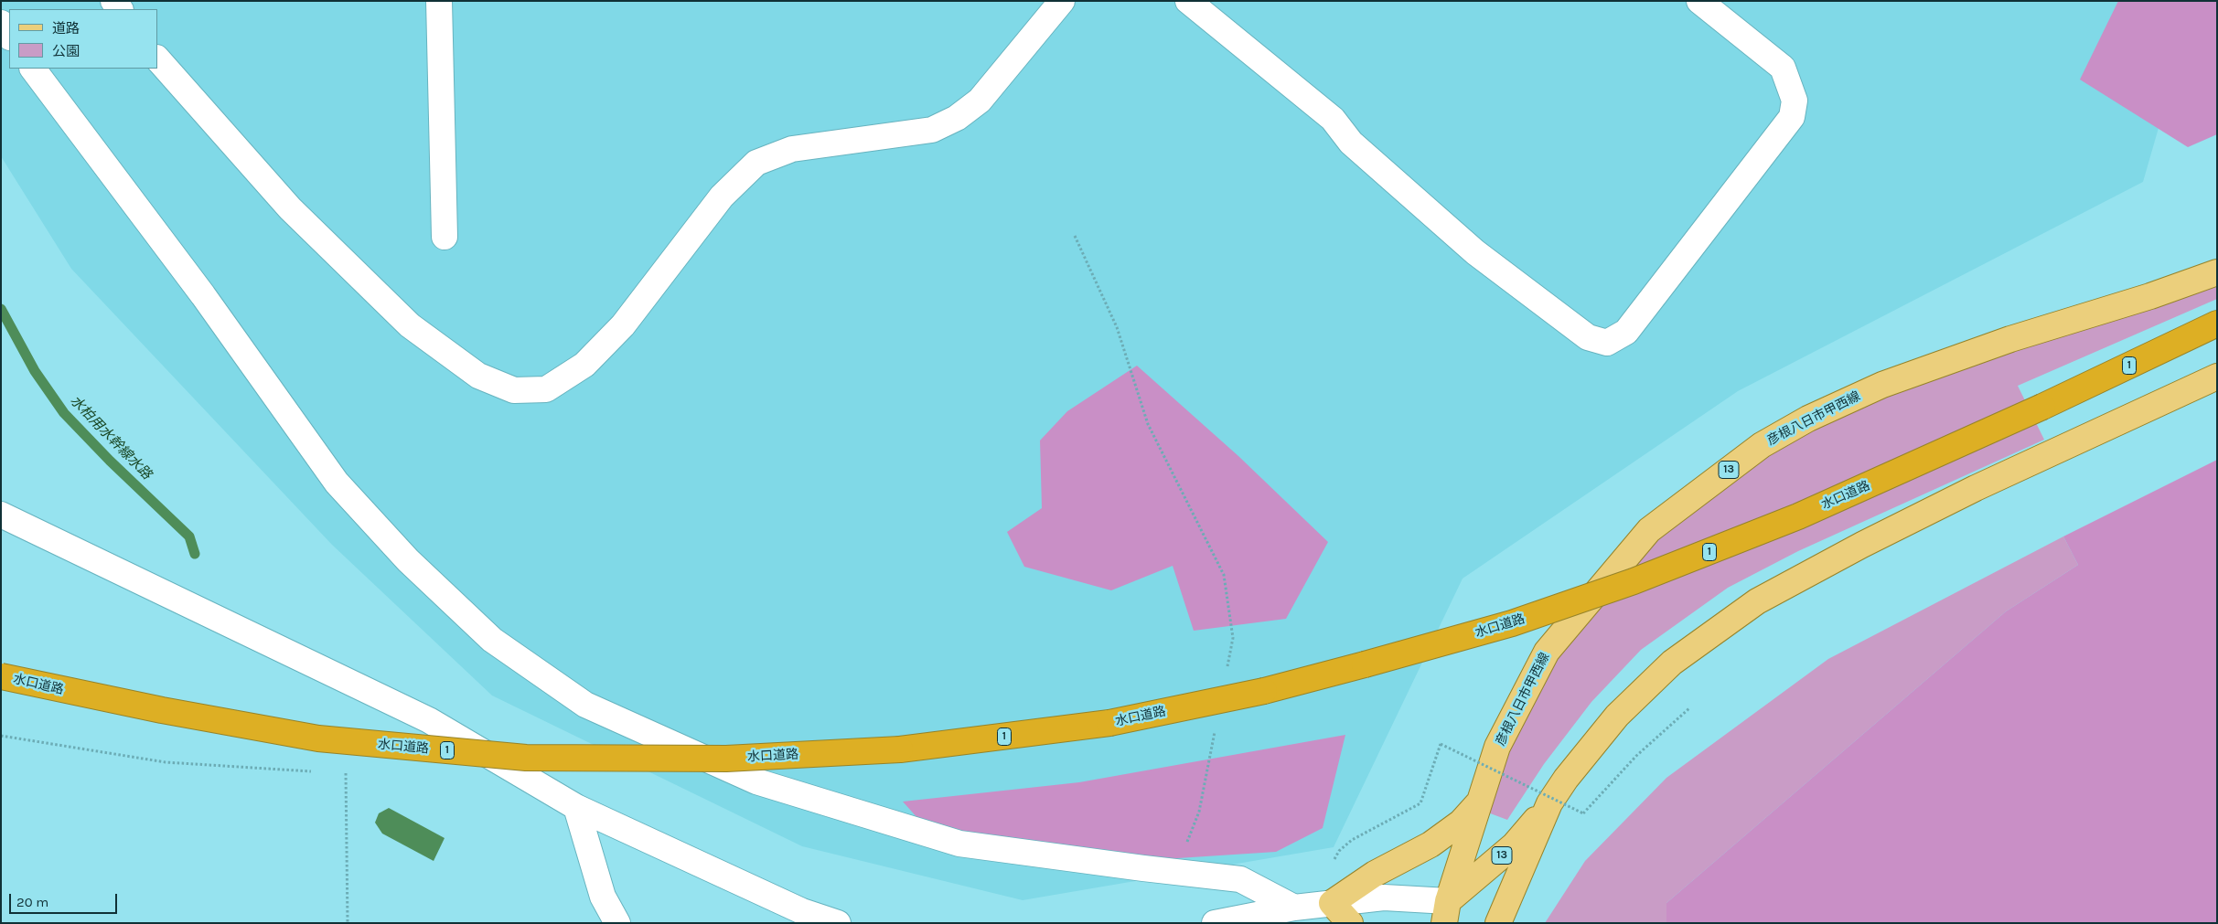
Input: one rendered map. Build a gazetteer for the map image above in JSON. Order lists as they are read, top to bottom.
{
  "streets": {
    "highway": ["1", "水口道路"],
    "main road": ["彦根八日市甲西線", "13"]
  },
  "crossings": [
    ["彦根八日市甲西線", "13"]
  ],
  "water": ["水柏用水幹線水路"],
  "legend": ["道路", "公園"],
  "scale_bar": "20 m"
}
